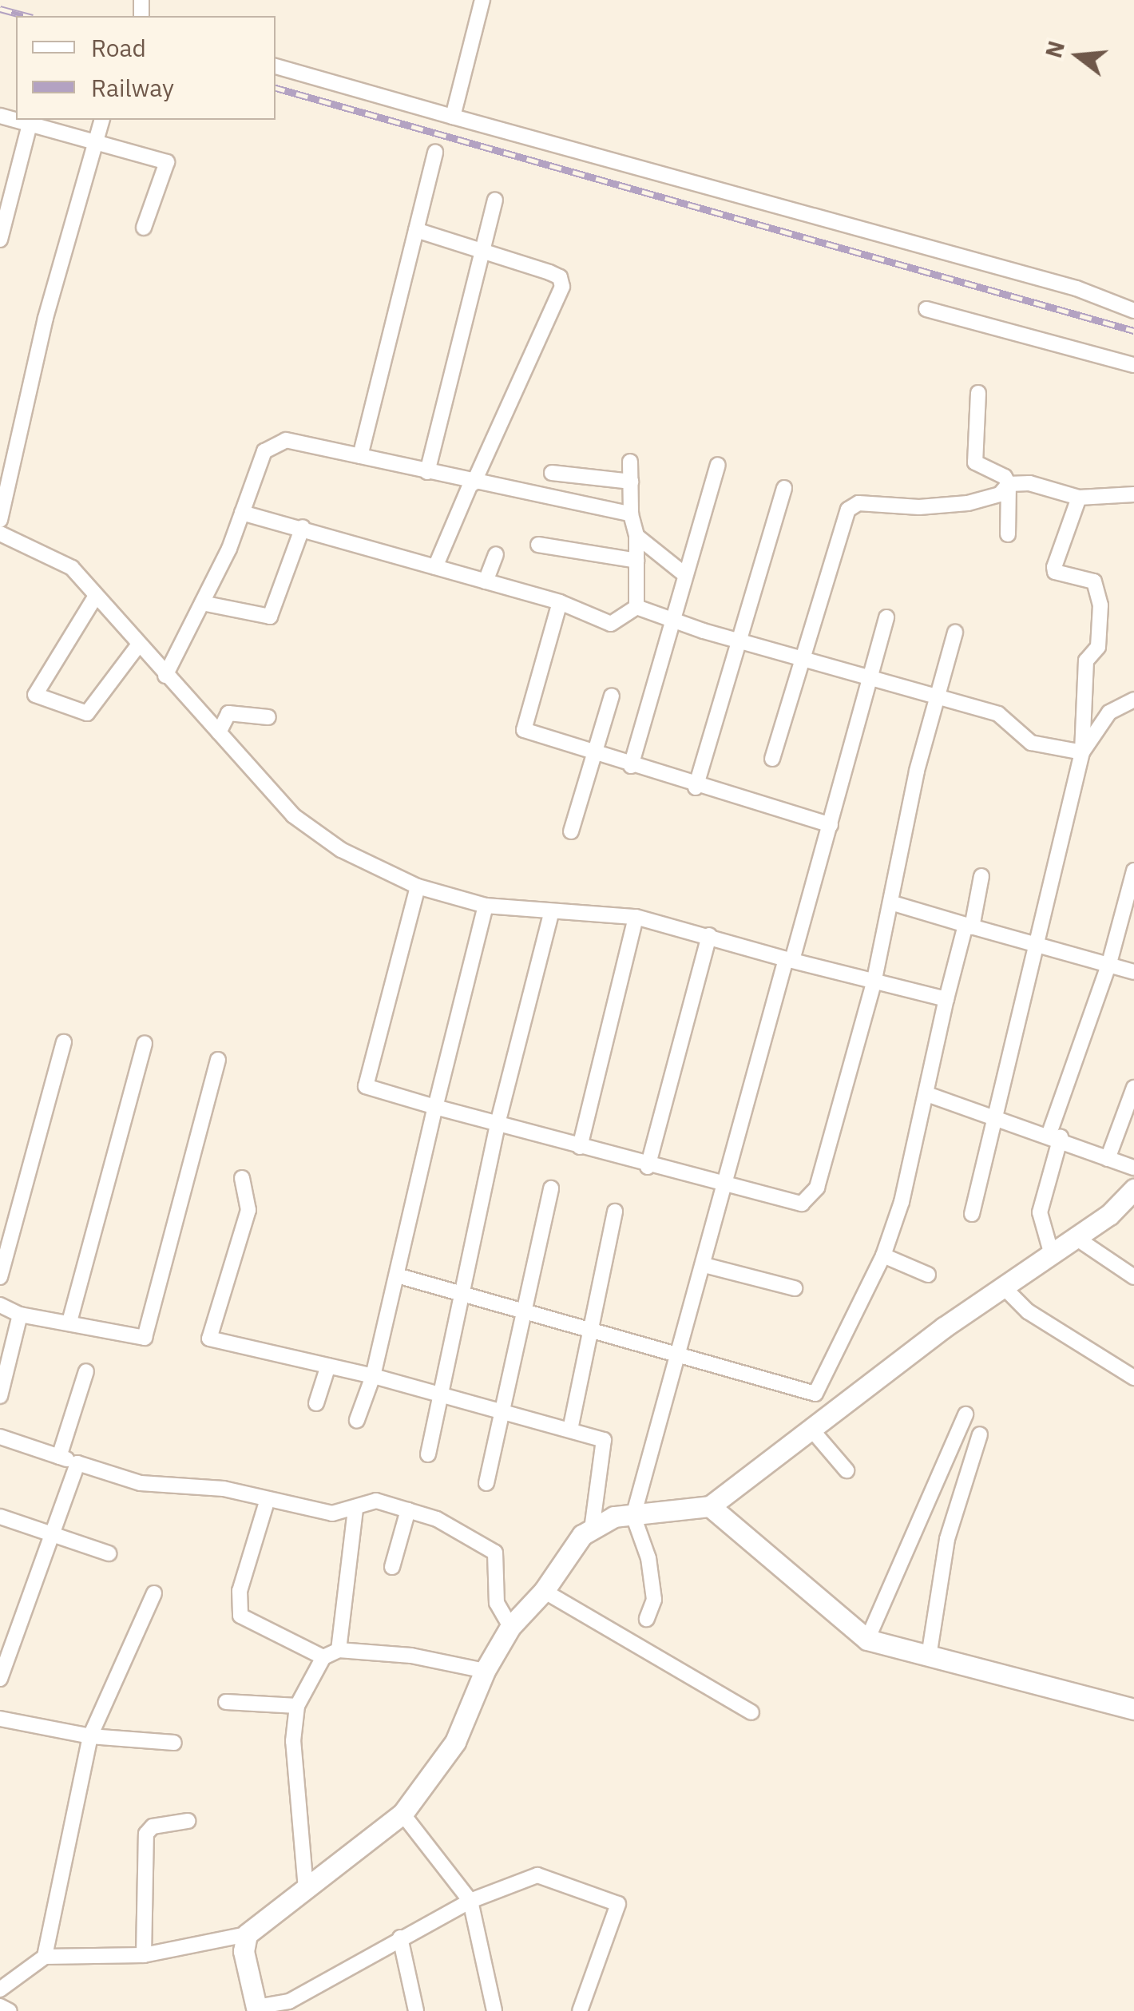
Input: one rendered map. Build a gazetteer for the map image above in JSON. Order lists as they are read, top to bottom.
{
  "legend": ["Road", "Railway"],
  "north": "left"
}
